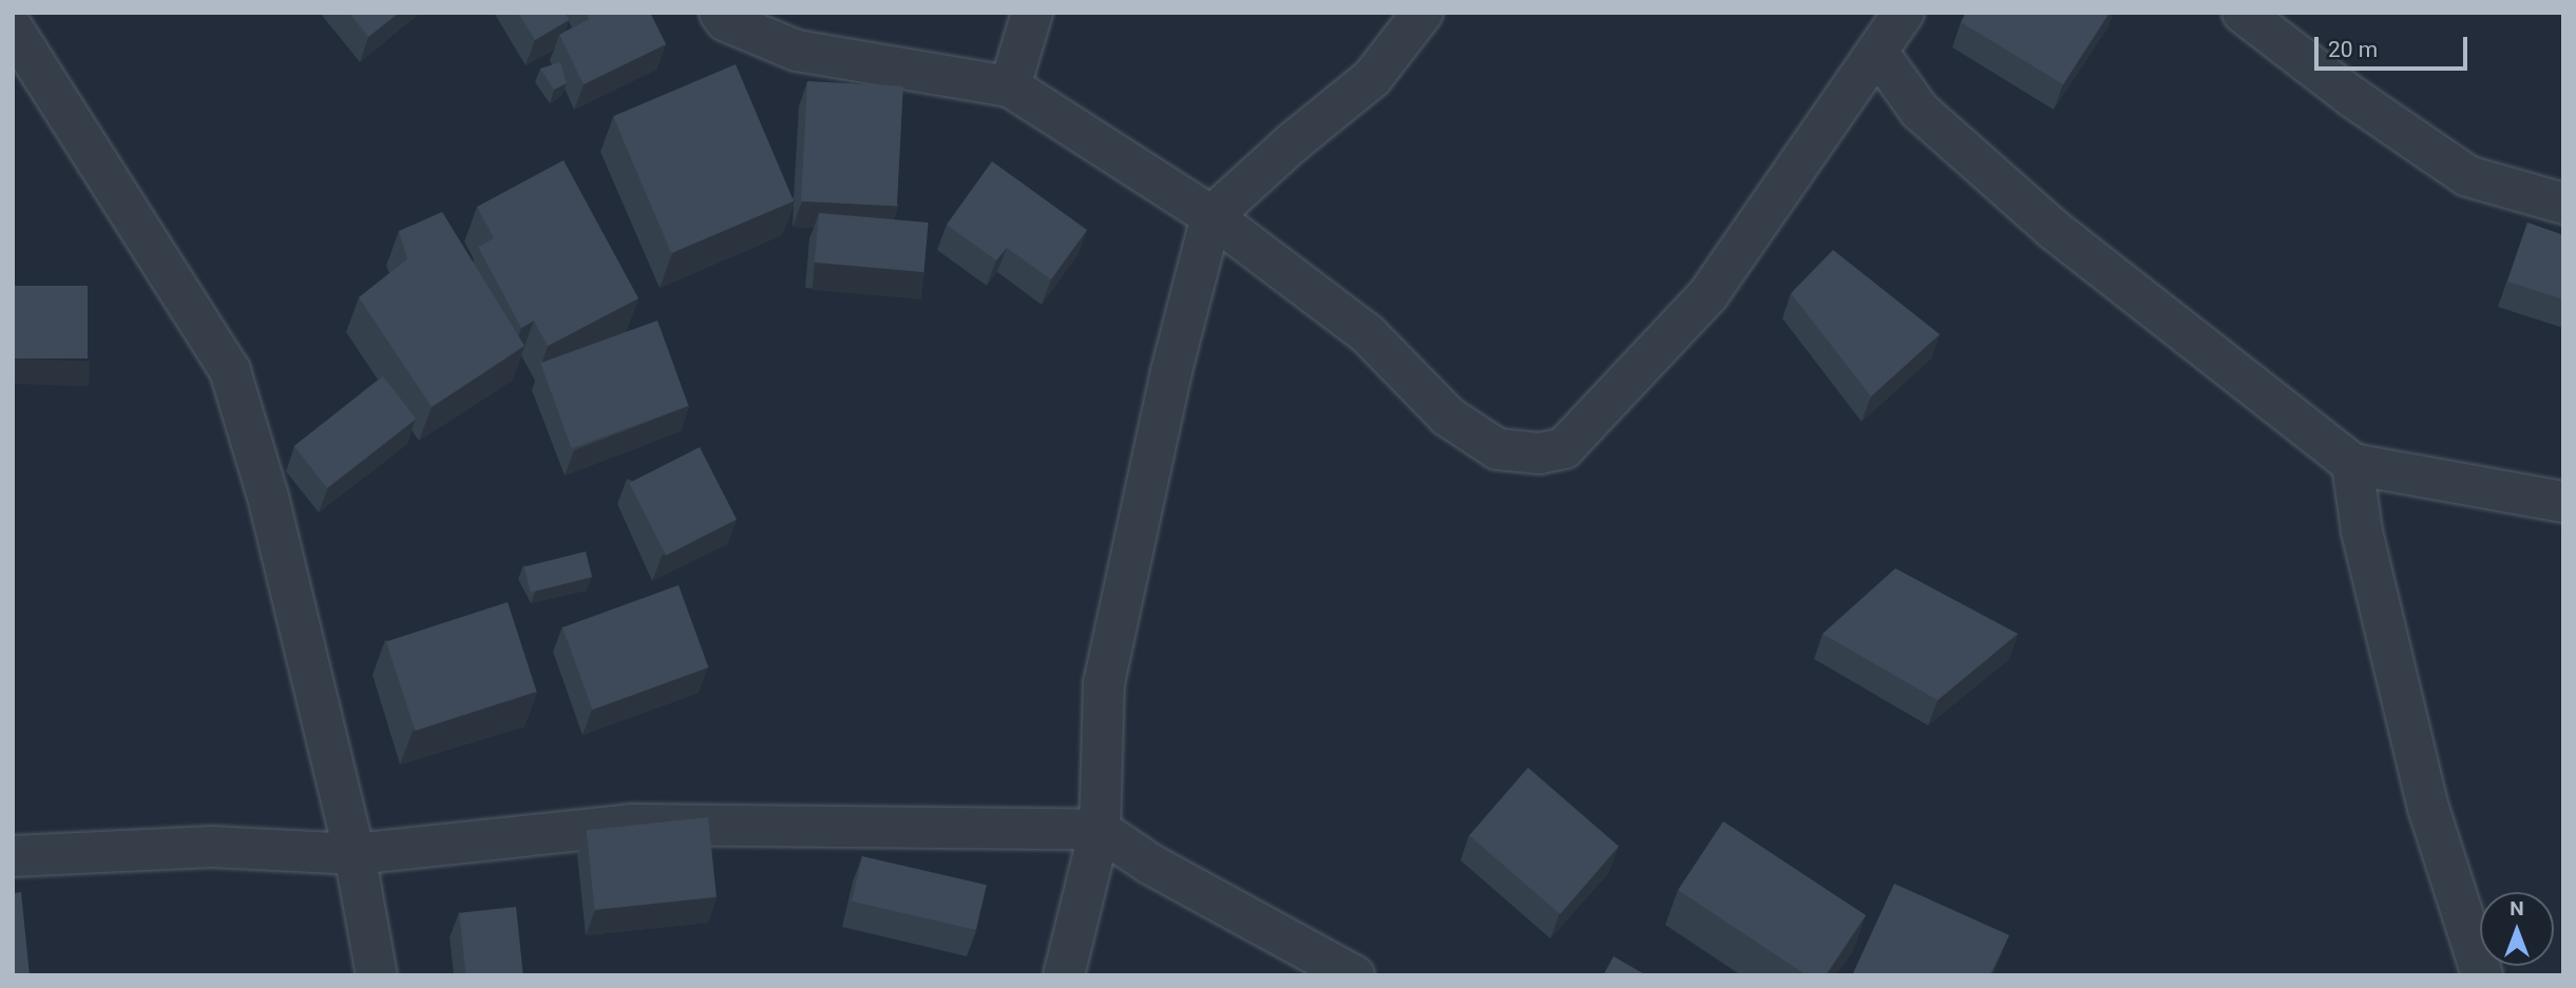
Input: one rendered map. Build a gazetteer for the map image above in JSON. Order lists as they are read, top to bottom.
{
  "scale_bar": "20 m",
  "north": "top"
}
